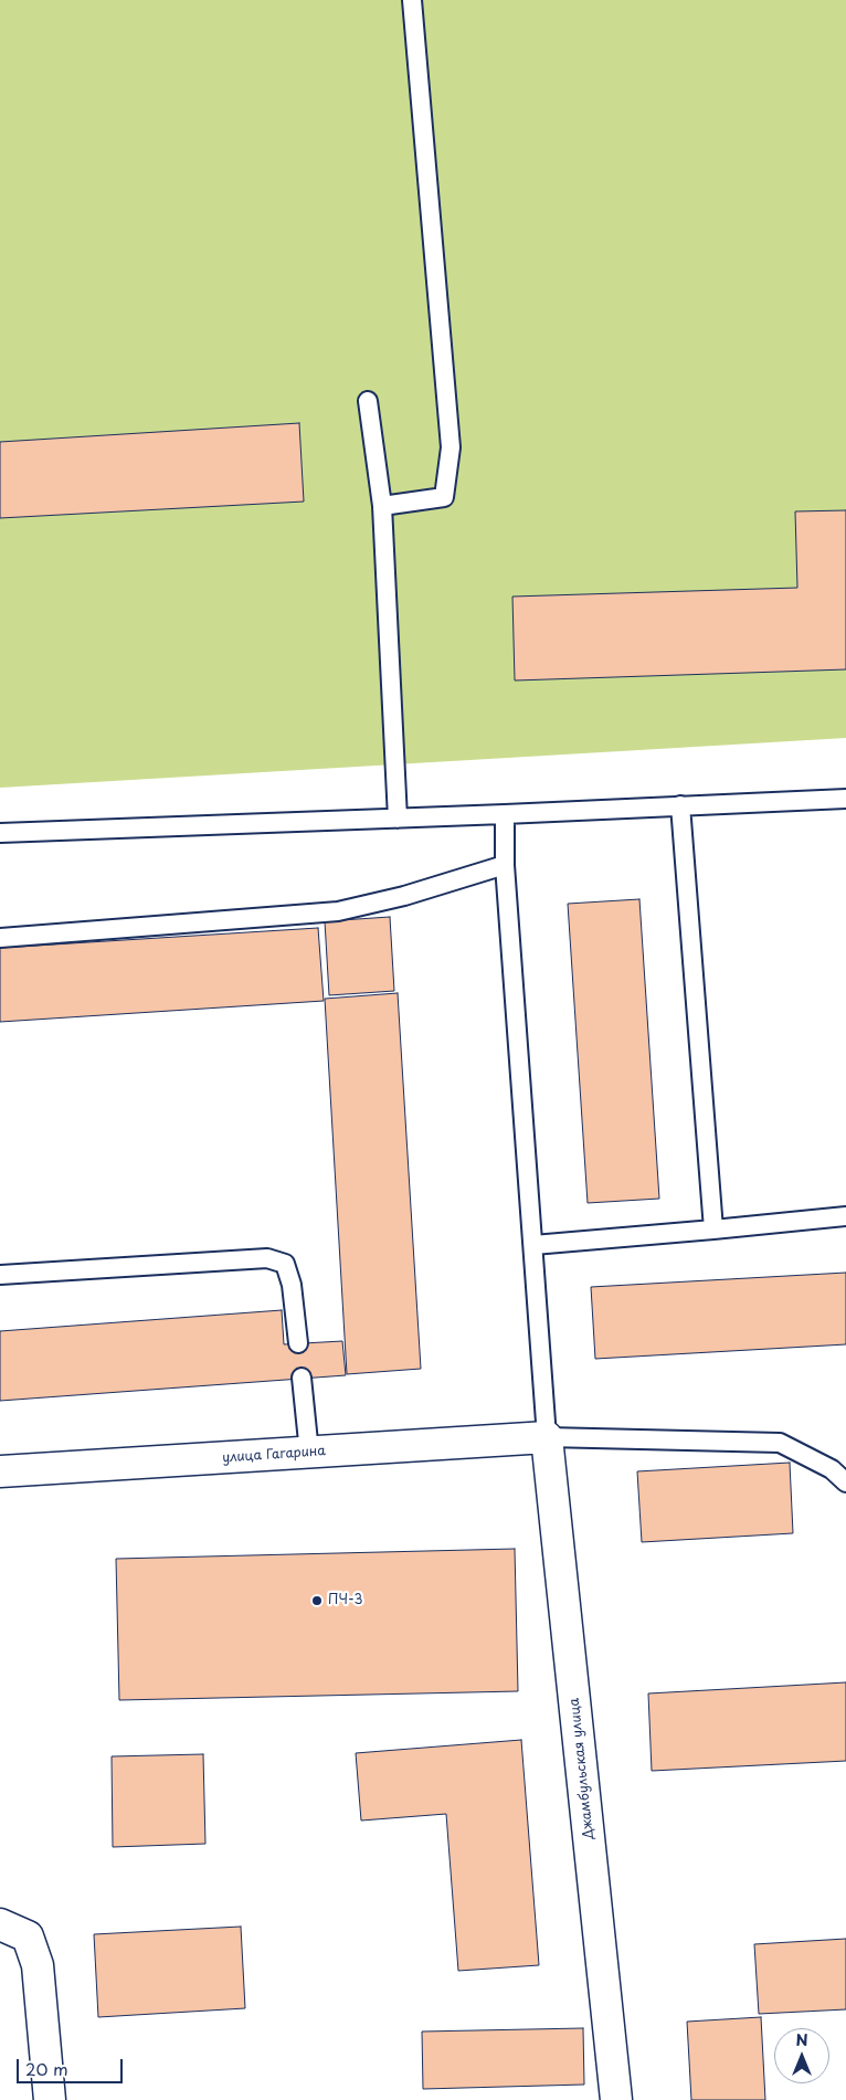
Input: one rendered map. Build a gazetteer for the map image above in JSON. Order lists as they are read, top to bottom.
{
  "streets": {
    "street": ["улица Гагарина", "Джамбульская улица"]
  },
  "crossings": [
    ["улица Гагарина", "Джамбульская улица"]
  ],
  "places": ["ПЧ-3"],
  "scale_bar": "20 m",
  "north": "top"
}
